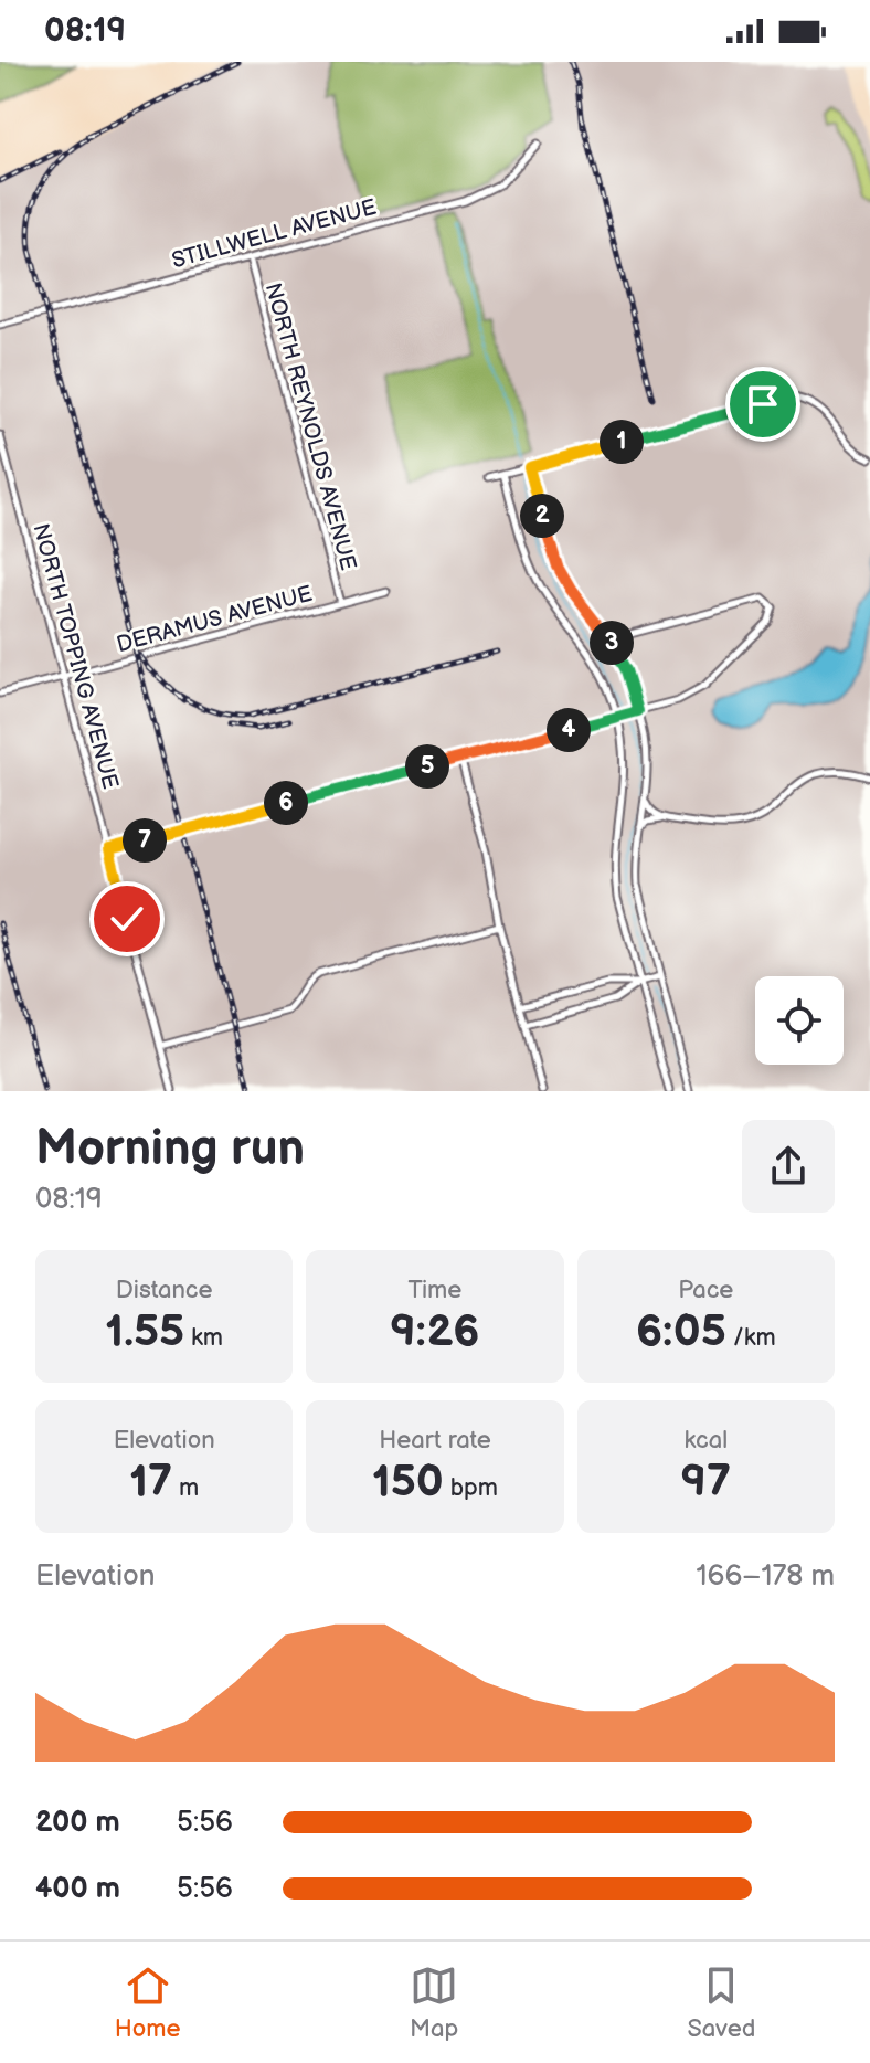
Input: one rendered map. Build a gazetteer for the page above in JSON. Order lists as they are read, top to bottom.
{
  "streets": {
    "street": [
      "STILLWELL AVENUE",
      "NORTH REYNOLDS AVENUE",
      "DERAMUS AVENUE",
      "NORTH TOPPING AVENUE"
    ]
  },
  "crossings": [
    ["STILLWELL AVENUE", "NORTH REYNOLDS AVENUE"],
    ["NORTH REYNOLDS AVENUE", "DERAMUS AVENUE"],
    ["DERAMUS AVENUE", "NORTH TOPPING AVENUE"]
  ],
  "page": {
    "status": "08:19",
    "pins": [
      "1",
      "2",
      "3",
      "4",
      "5",
      "6",
      "7"
    ],
    "heading": ["Morning run", "08:19"],
    "stats": [
      ["Distance", "1.55 km"],
      ["Time", "9:26"],
      ["Pace", "6:05 /km"],
      ["Elevation", "17 m"],
      ["Heart rate", "150 bpm"],
      ["kcal", "97"]
    ],
    "chart": ["Elevation", "166–178 m"],
    "list": [
      {
        "name": "200 m",
        "note": "5:56"
      },
      {
        "name": "400 m",
        "note": "5:56"
      }
    ],
    "tabs": ["Home", "Map", "Saved"]
  }
}
